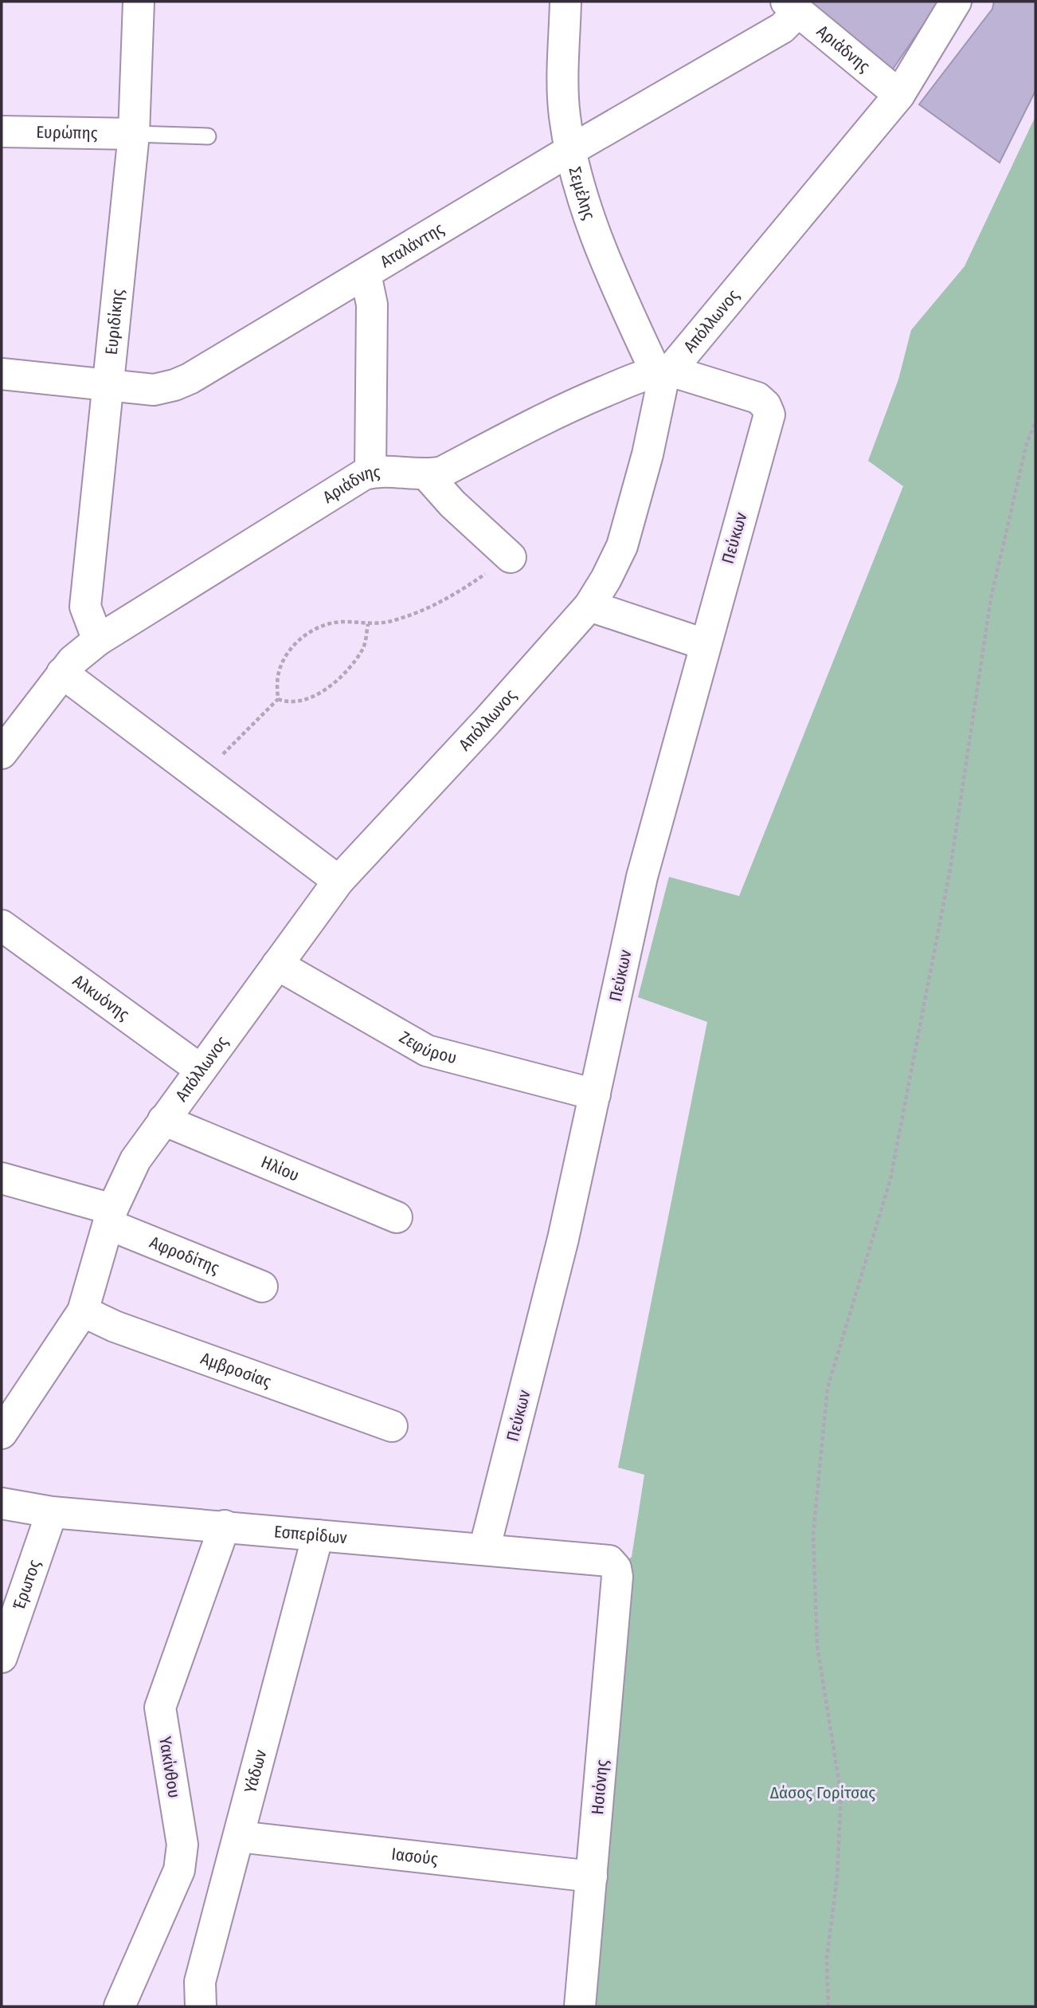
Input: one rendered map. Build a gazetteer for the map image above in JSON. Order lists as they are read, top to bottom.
{
  "streets": {
    "street": [
      "Αριάδνης",
      "Ευρώπης",
      "Σεμέλης",
      "Αταλάντης",
      "Απόλλωνος",
      "Ευριδίκης",
      "Πεύκων",
      "Αλκυόνης",
      "Ζεφύρου",
      "Ηλίου",
      "Αφροδίτης",
      "Αμβροσίας",
      "Εσπερίδων",
      "Έρωτος",
      "Υακίνθου",
      "Υάδων",
      "Ησιόνης",
      "Ιασούς"
    ]
  },
  "crossings": [
    ["Αριάδνης", "Σεμέλης"],
    ["Αριάδνης", "Αταλάντης"],
    ["Αριάδνης", "Απόλλωνος"],
    ["Αριάδνης", "Ευριδίκης"],
    ["Αριάδνης", "Πεύκων"],
    ["Ευρώπης", "Ευριδίκης"],
    ["Σεμέλης", "Αταλάντης"],
    ["Σεμέλης", "Απόλλωνος"],
    ["Σεμέλης", "Πεύκων"],
    ["Αταλάντης", "Ευριδίκης"],
    ["Απόλλωνος", "Πεύκων"],
    ["Απόλλωνος", "Αλκυόνης"],
    ["Απόλλωνος", "Ζεφύρου"],
    ["Απόλλωνος", "Ηλίου"],
    ["Απόλλωνος", "Αφροδίτης"],
    ["Απόλλωνος", "Αμβροσίας"],
    ["Πεύκων", "Ζεφύρου"],
    ["Πεύκων", "Εσπερίδων"],
    ["Εσπερίδων", "Έρωτος"],
    ["Εσπερίδων", "Υακίνθου"],
    ["Εσπερίδων", "Υάδων"],
    ["Εσπερίδων", "Ησιόνης"],
    ["Υάδων", "Ιασούς"],
    ["Ησιόνης", "Ιασούς"]
  ],
  "parks": ["Δάσος Γορίτσας"]
}
